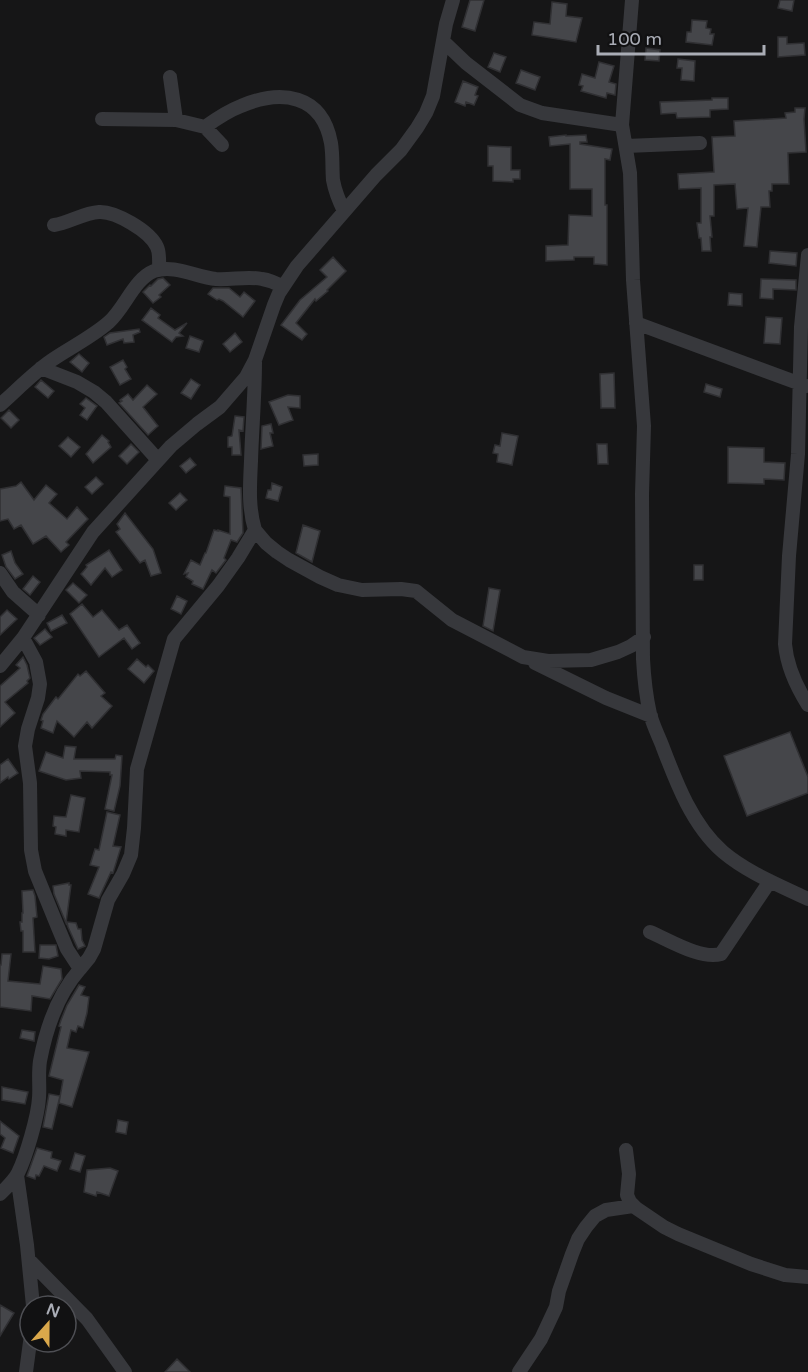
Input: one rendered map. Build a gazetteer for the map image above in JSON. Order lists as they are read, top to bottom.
{
  "scale_bar": "100 m",
  "north": "top"
}
